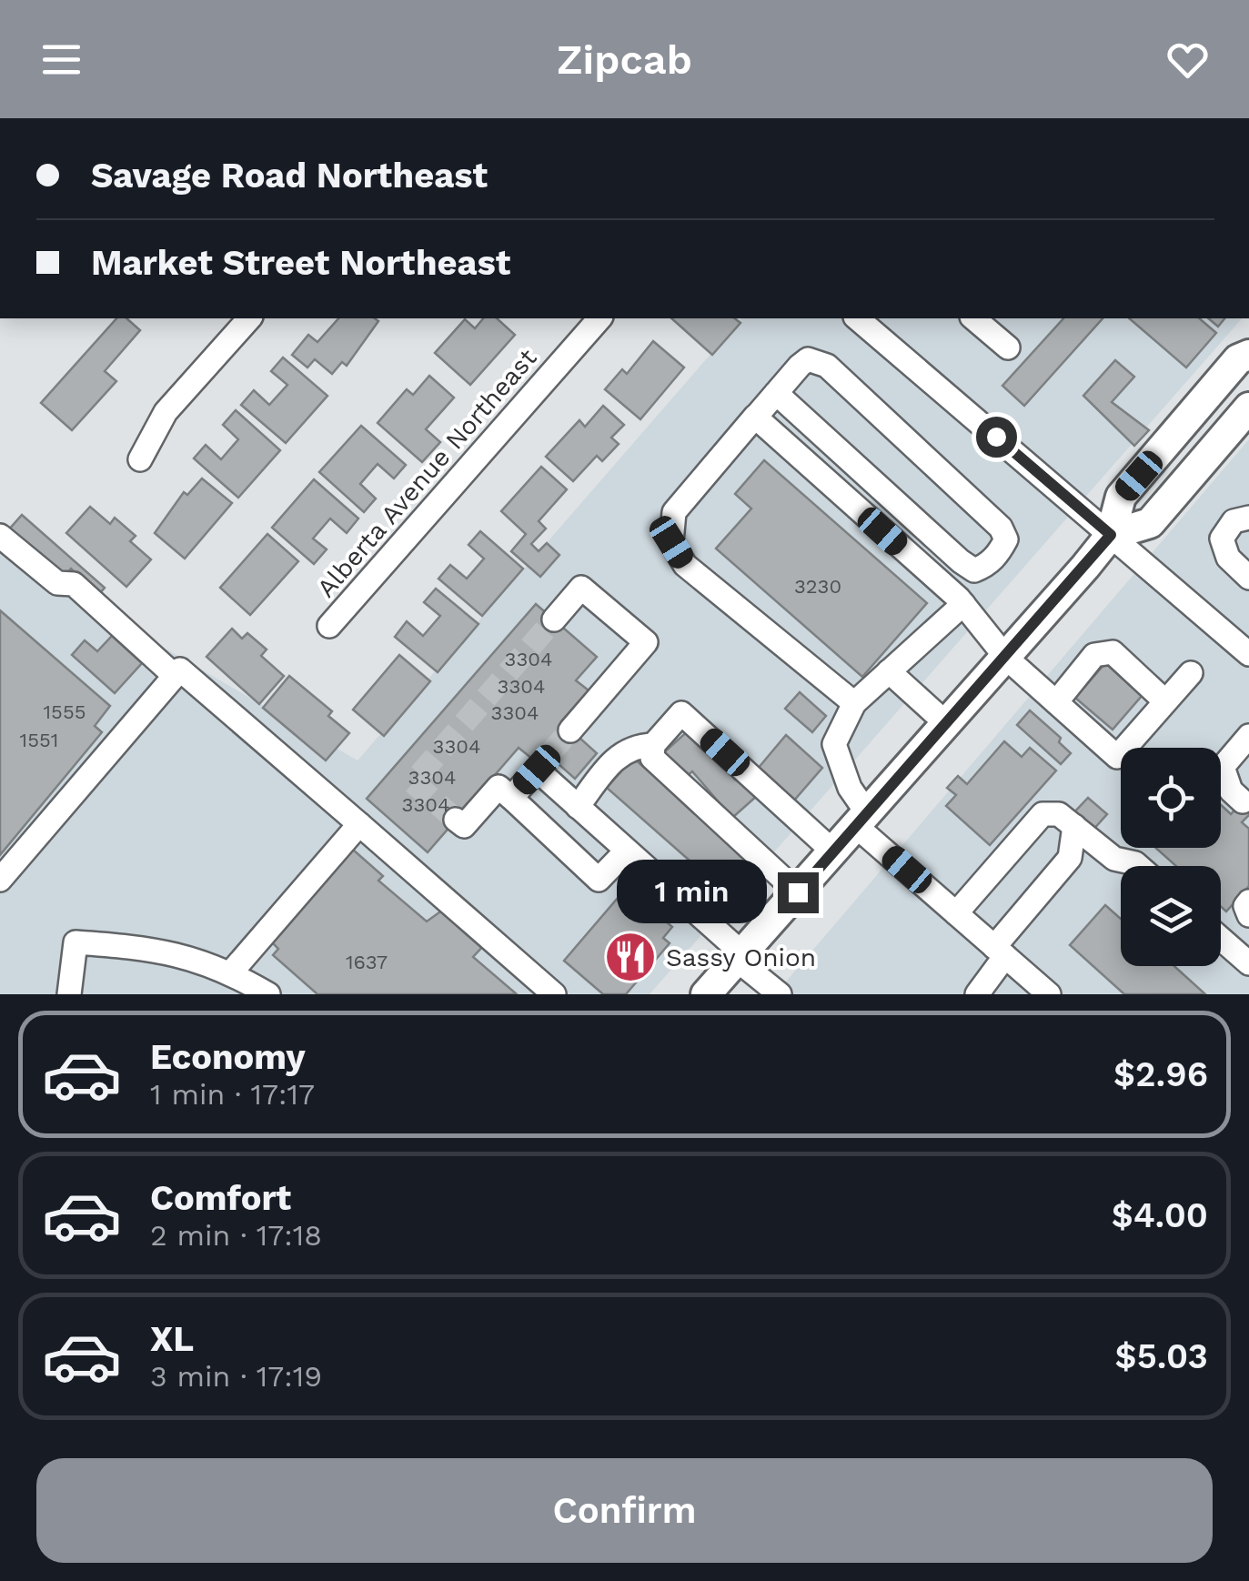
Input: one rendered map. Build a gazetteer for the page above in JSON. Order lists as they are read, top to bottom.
{
  "streets": {
    "street": ["Alberta Avenue Northeast"]
  },
  "places": {
    "restaurant": ["Sassy Onion"]
  },
  "house_numbers": [
    "3230",
    "3304",
    "3304",
    "1555",
    "3304",
    "1551",
    "3304",
    "3304",
    "3304",
    "1637"
  ],
  "page": {
    "header": "Zipcab",
    "banner": ["Savage Road Northeast", "Market Street Northeast"],
    "bubble": "1 min",
    "list": [
      {
        "name": "Economy",
        "note": "1 min · 17:17",
        "value": "$2.96"
      },
      {
        "name": "Comfort",
        "note": "2 min · 17:18",
        "value": "$4.00"
      },
      {
        "name": "XL",
        "note": "3 min · 17:19",
        "value": "$5.03"
      }
    ],
    "buttons": "Confirm"
  }
}
